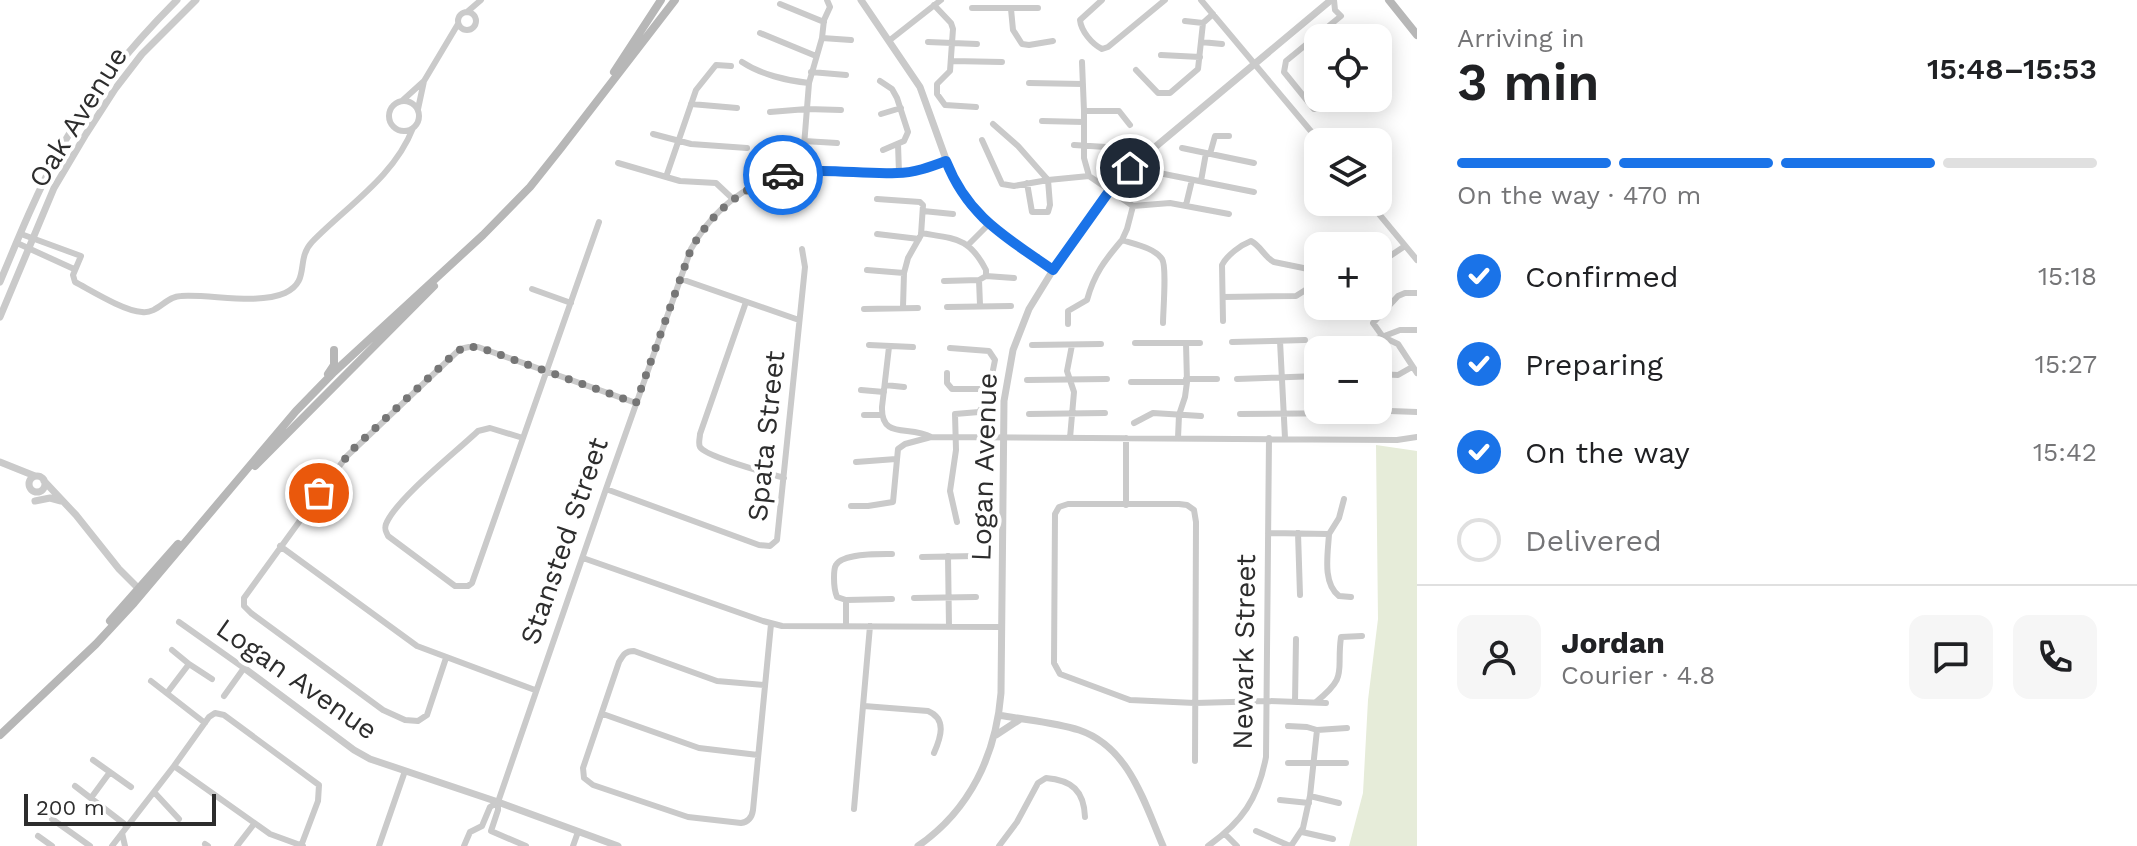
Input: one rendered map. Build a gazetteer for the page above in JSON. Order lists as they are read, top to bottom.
{
  "streets": {
    "street": [
      "Oak Avenue",
      "Spata Street",
      "Logan Avenue",
      "Stansted Street",
      "Newark Street"
    ]
  },
  "crossings": [
    ["Spata Street", "Stansted Street"],
    ["Logan Avenue", "Stansted Street"]
  ],
  "scale_bar": "200 m",
  "page": {
    "heading": ["3 min", "Arriving in", "15:48–15:53"],
    "panel": ["Jordan", "Courier · 4.8"],
    "map_buttons": ["+", "−"],
    "bar": "On the way · 470 m",
    "list": [
      ["Confirmed", "15:18"],
      ["Preparing", "15:27"],
      ["On the way", "15:42"],
      "Delivered"
    ],
    "scale": "200 m"
  }
}
